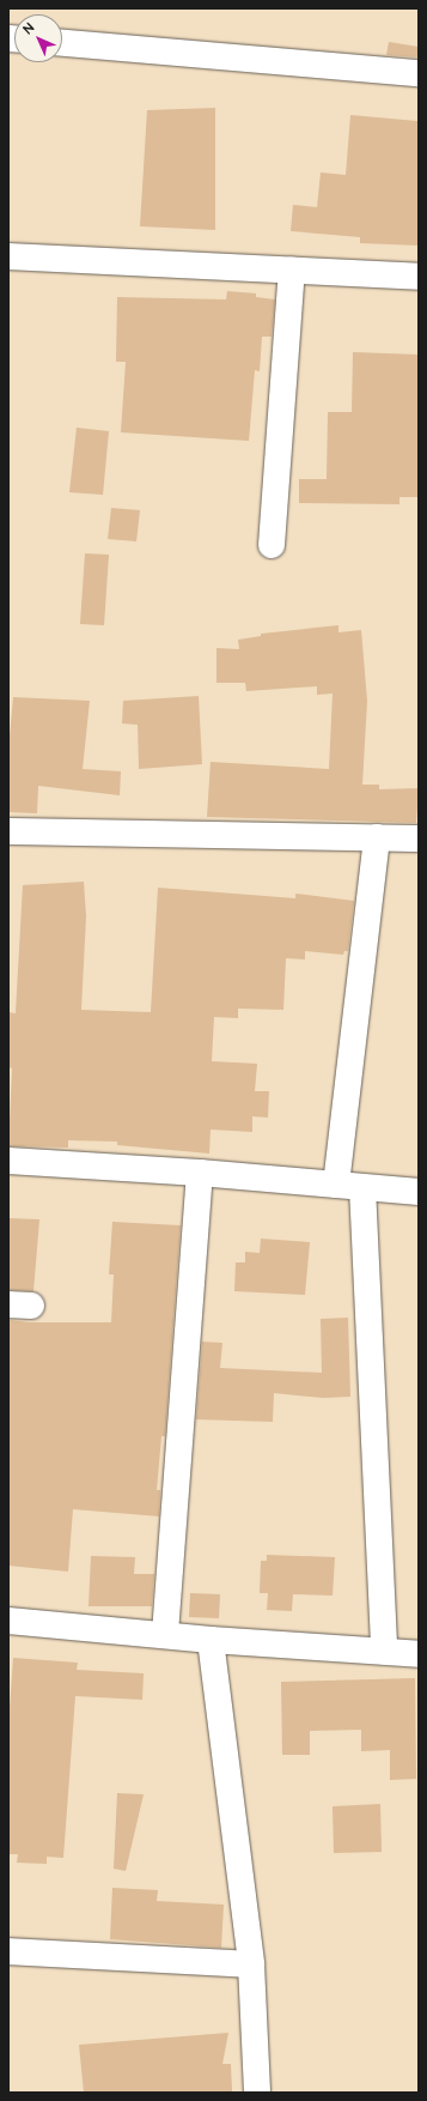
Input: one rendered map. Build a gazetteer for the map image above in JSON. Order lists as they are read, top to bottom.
{
  "north": "top left"
}
